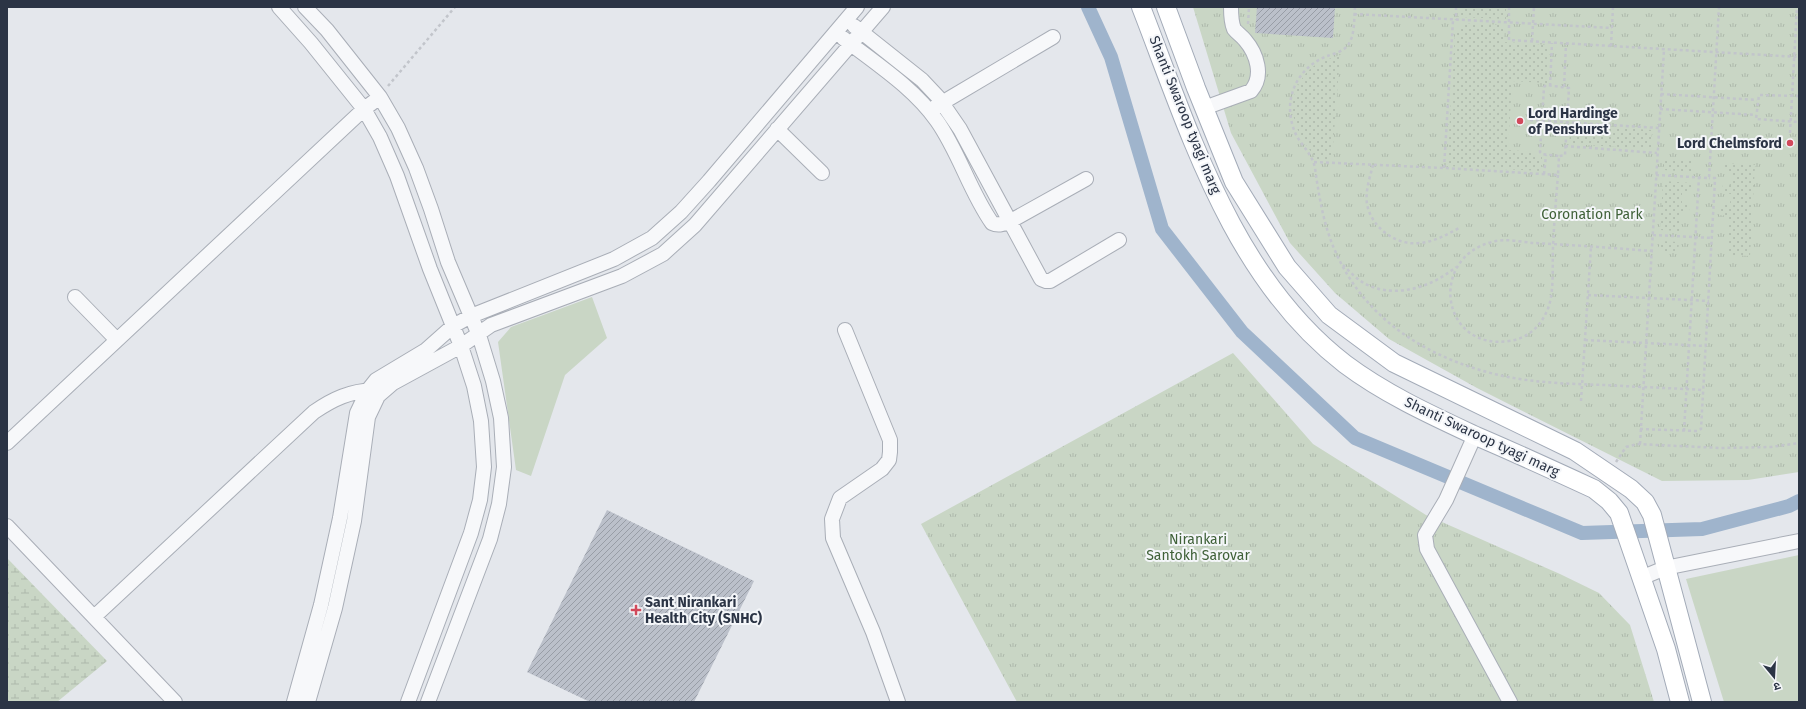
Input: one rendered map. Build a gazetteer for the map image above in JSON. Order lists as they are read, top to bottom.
{
  "streets": {
    "main road": ["Shanti Swaroop tyagi marg"]
  },
  "parks": ["Coronation Park", "Nirankari Santokh Sarovar"],
  "places": {
    "other": ["Lord Hardinge of Penshurst", "Lord Chelmsford"],
    "health": ["Sant Nirankari Health City (SNHC)"]
  },
  "north": "bottom"
}
